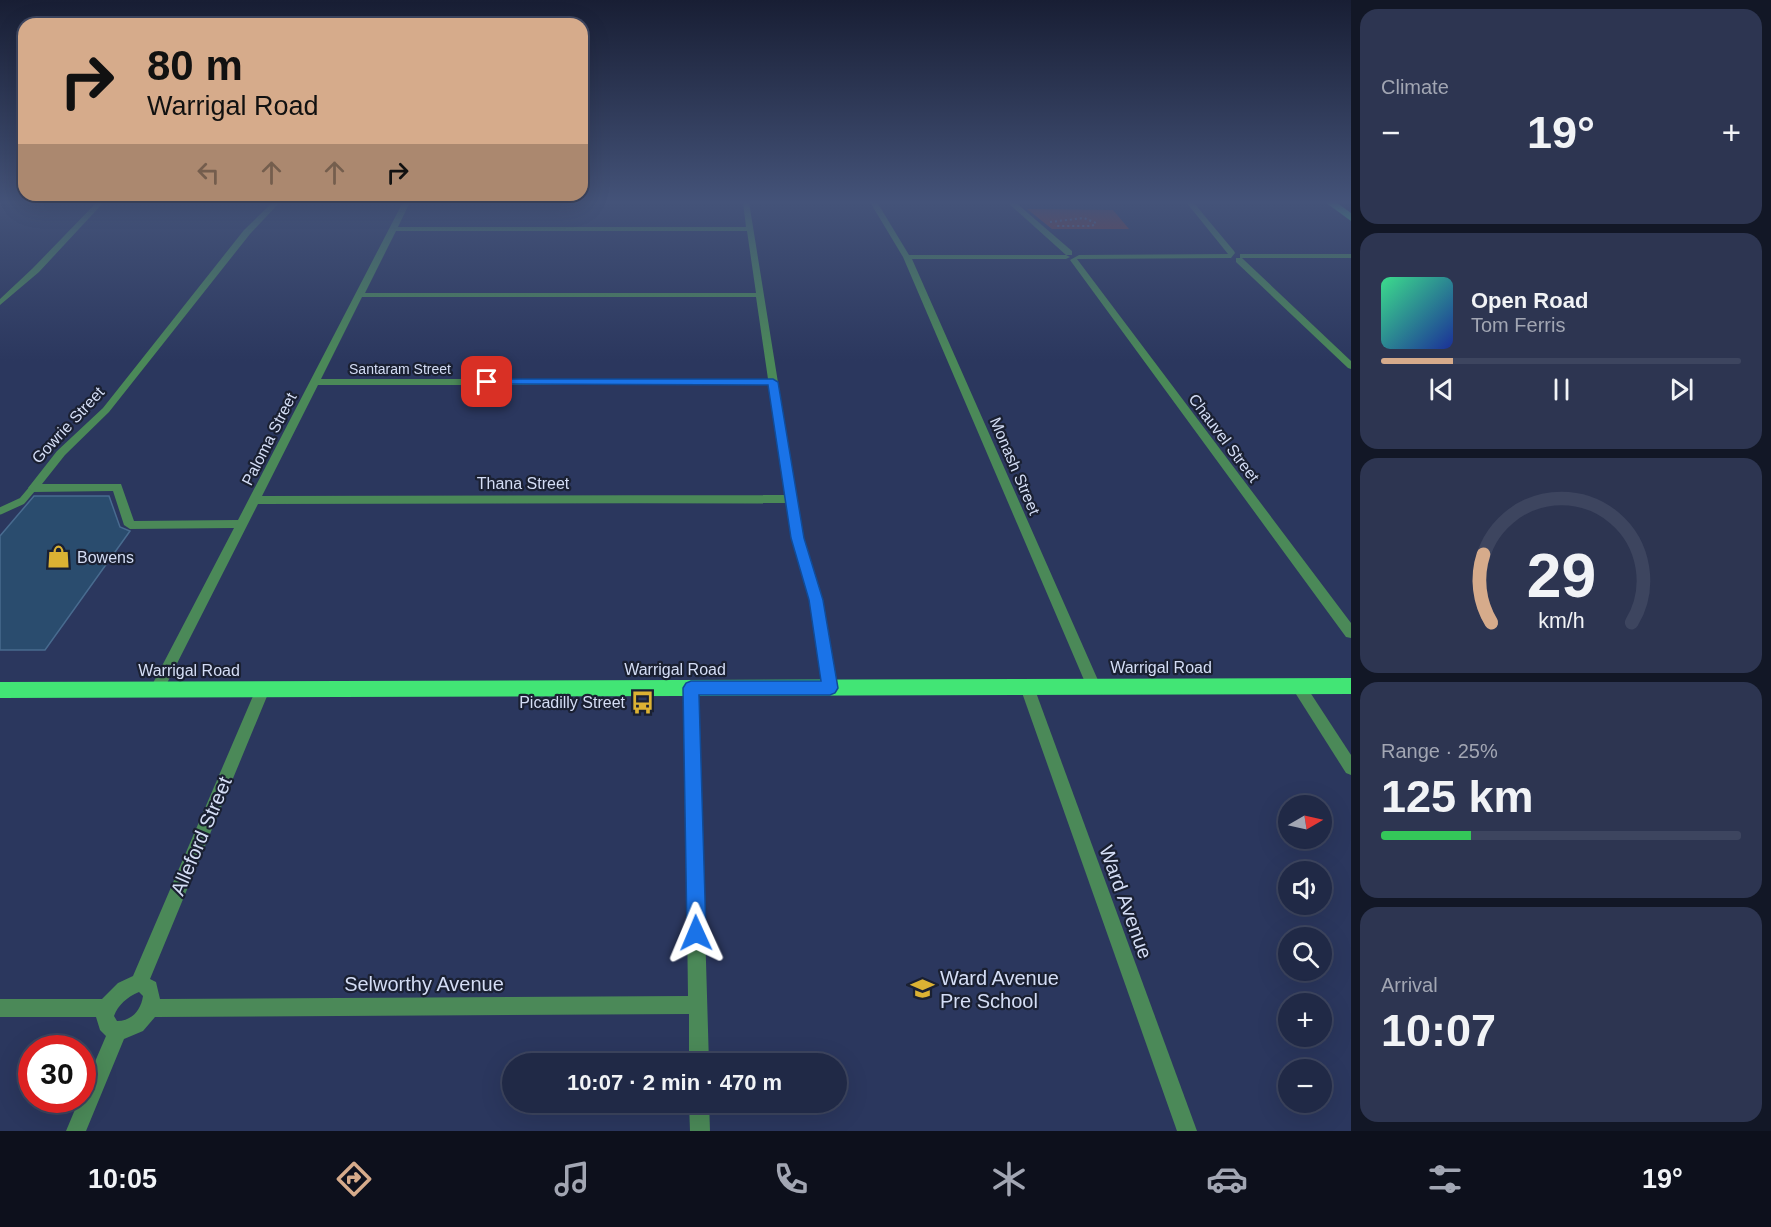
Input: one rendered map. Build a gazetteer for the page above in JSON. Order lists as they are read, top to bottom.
{
  "streets": {
    "highway": ["Warrigal Road"],
    "street": [
      "Santaram Street",
      "Gowrie Street",
      "Chauvel Street",
      "Paloma Street",
      "Monash Street",
      "Thana Street",
      "Alleford Street",
      "Ward Avenue",
      "Selworthy Avenue"
    ]
  },
  "crossings": [
    ["Santaram Street", "Paloma Street"],
    ["Gowrie Street", "Paloma Street"],
    ["Paloma Street", "Thana Street"],
    ["Paloma Street", "Warrigal Road"],
    ["Monash Street", "Warrigal Road"],
    ["Warrigal Road", "Alleford Street"],
    ["Warrigal Road", "Ward Avenue"],
    ["Alleford Street", "Selworthy Avenue"]
  ],
  "places": {
    "shop": ["Bowens"],
    "bus stop": ["Picadilly Street"],
    "school or university": ["Ward Avenue Pre School"]
  },
  "north": "right",
  "page": {
    "tile": [
      "Climate",
      ["Range · 25%", "125 km"],
      ["Arrival", "10:07"]
    ],
    "turn": ["80 m", "Warrigal Road"],
    "heat": ["−", "19°", "+"],
    "song": ["Open Road", "Tom Ferris"],
    "map_buttons": ["+", "−"],
    "limit": "30",
    "trip": "10:07 · 2 min · 470 m",
    "tabs": ["10:05", "19°"],
    "gauge": ["29", "km/h"]
  }
}
